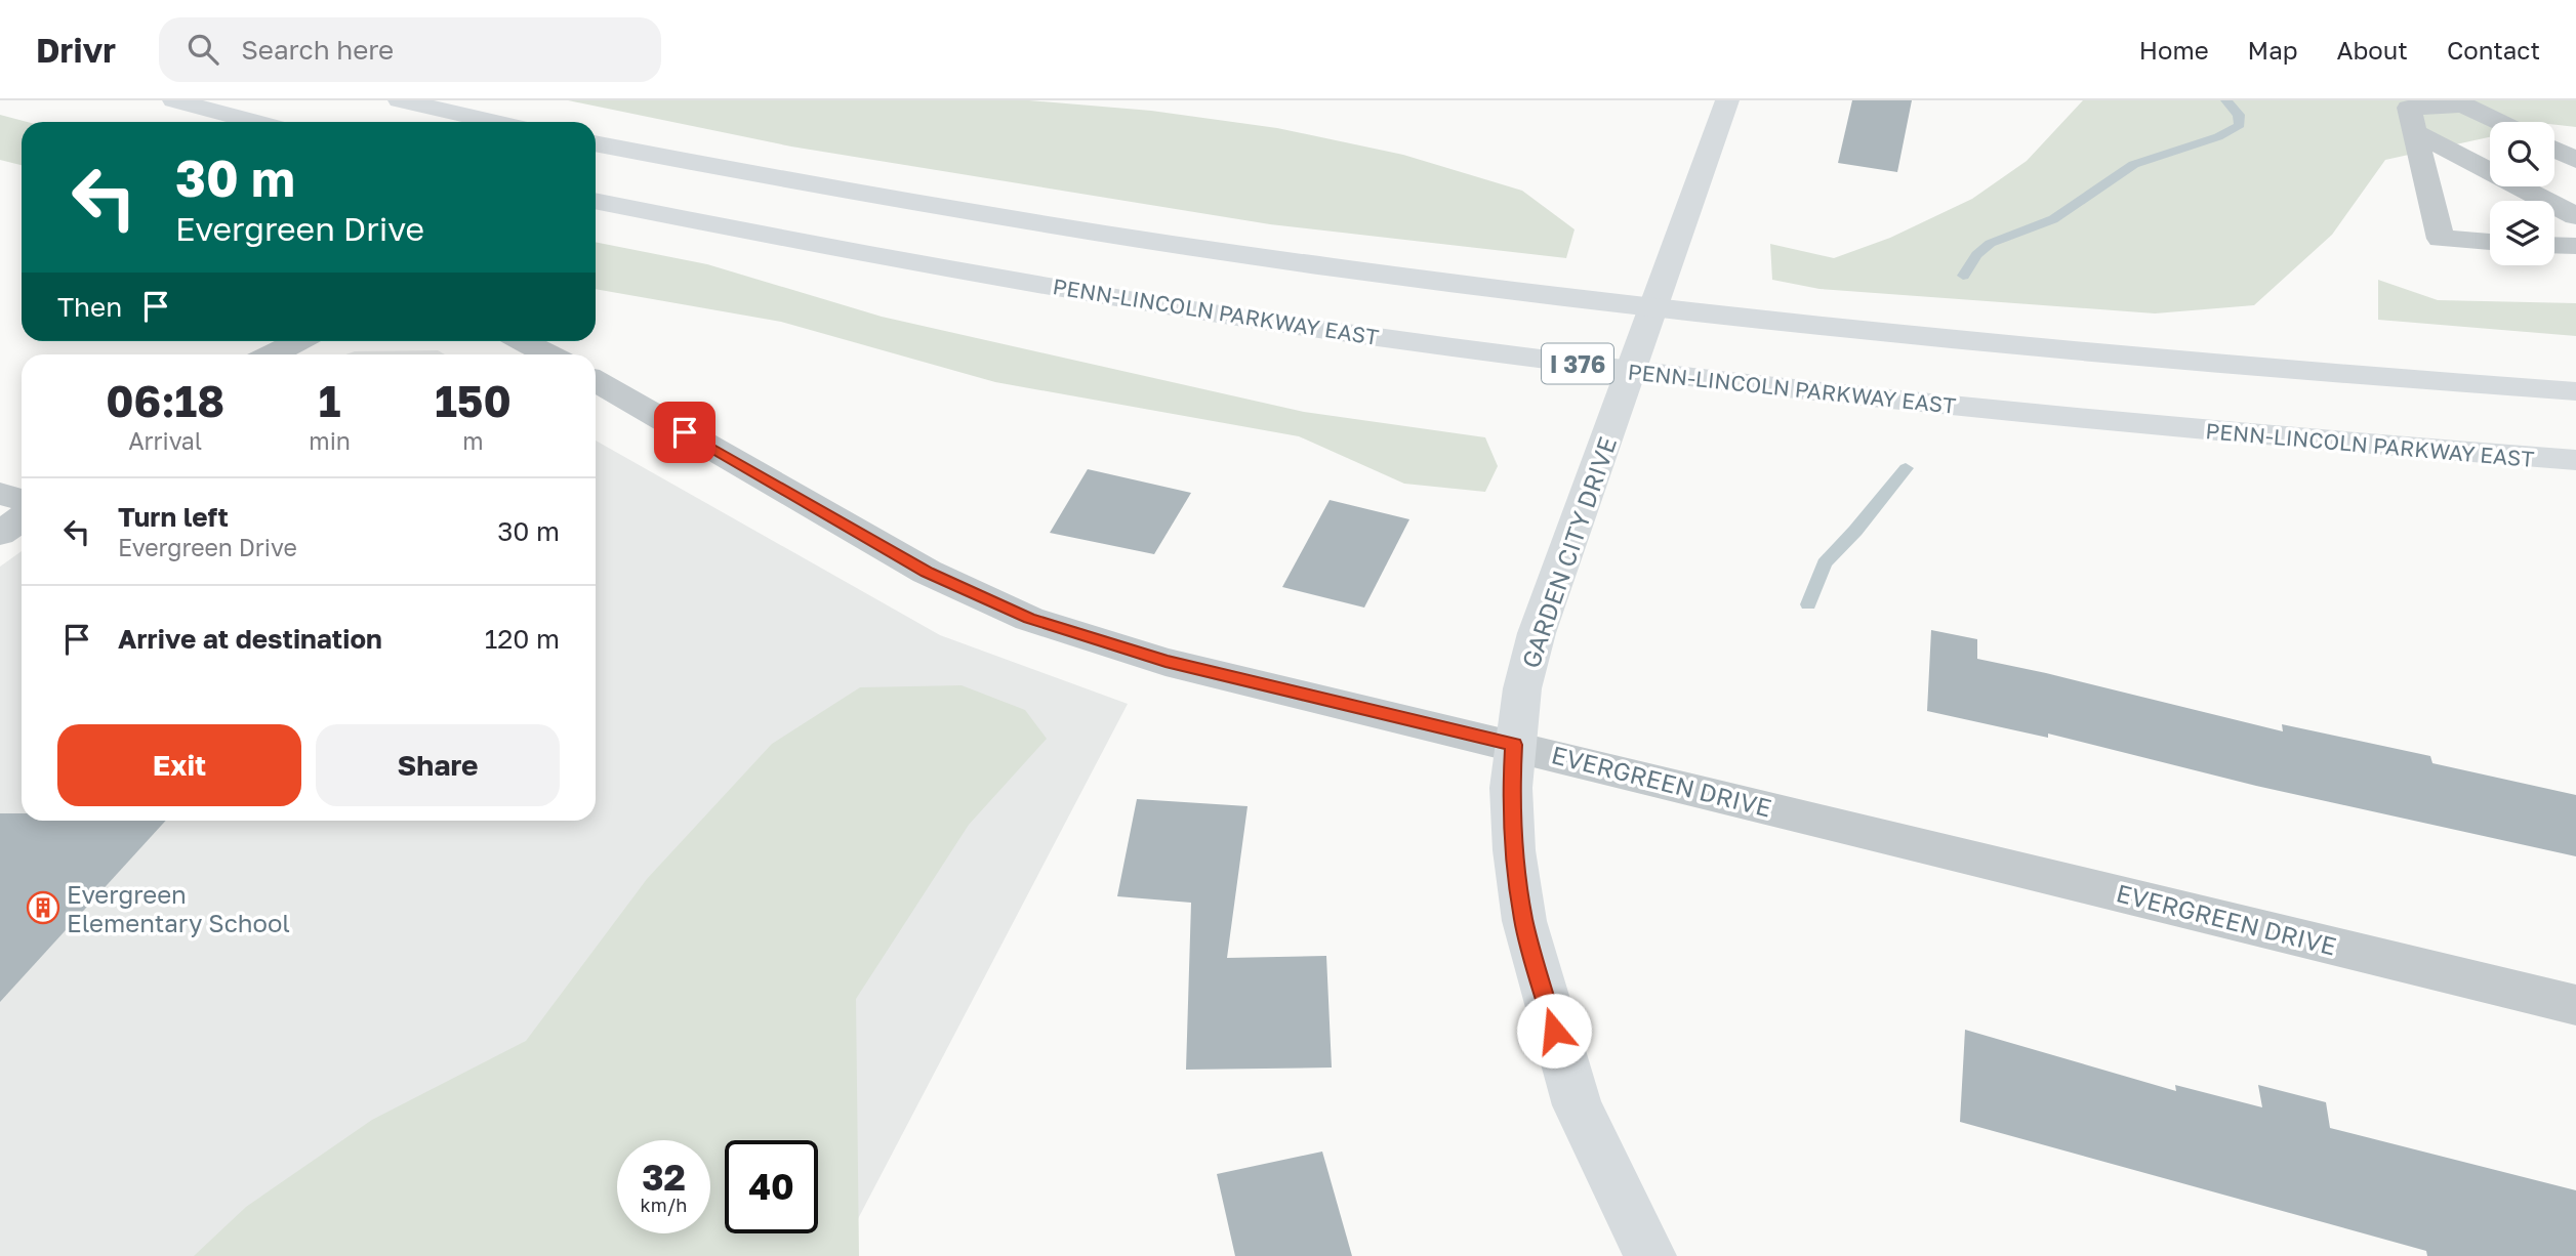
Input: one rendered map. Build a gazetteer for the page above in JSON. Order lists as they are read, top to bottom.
{
  "streets": {
    "main road": ["PENN-LINCOLN PARKWAY EAST", "I 376", "GARDEN CITY DRIVE"],
    "street": ["EVERGREEN DRIVE"]
  },
  "crossings": [
    ["GARDEN CITY DRIVE", "EVERGREEN DRIVE"]
  ],
  "places": {
    "building": ["Evergreen Elementary School"]
  },
  "page": {
    "header": "Drivr",
    "search": "Search here",
    "nav": [
      "Home",
      "Map",
      "About",
      "Contact"
    ],
    "turn": ["30 m", "Evergreen Drive"],
    "then": "Then",
    "eta": [
      "06:18",
      "Arrival",
      "1",
      "min",
      "150",
      "m"
    ],
    "list": [
      {
        "name": "Turn left",
        "note": "Evergreen Drive",
        "value": "30 m"
      },
      {
        "name": "Arrive at destination",
        "value": "120 m"
      }
    ],
    "buttons": ["Exit", "Share"],
    "speed": "32 km/h",
    "limit": "40"
  }
}
